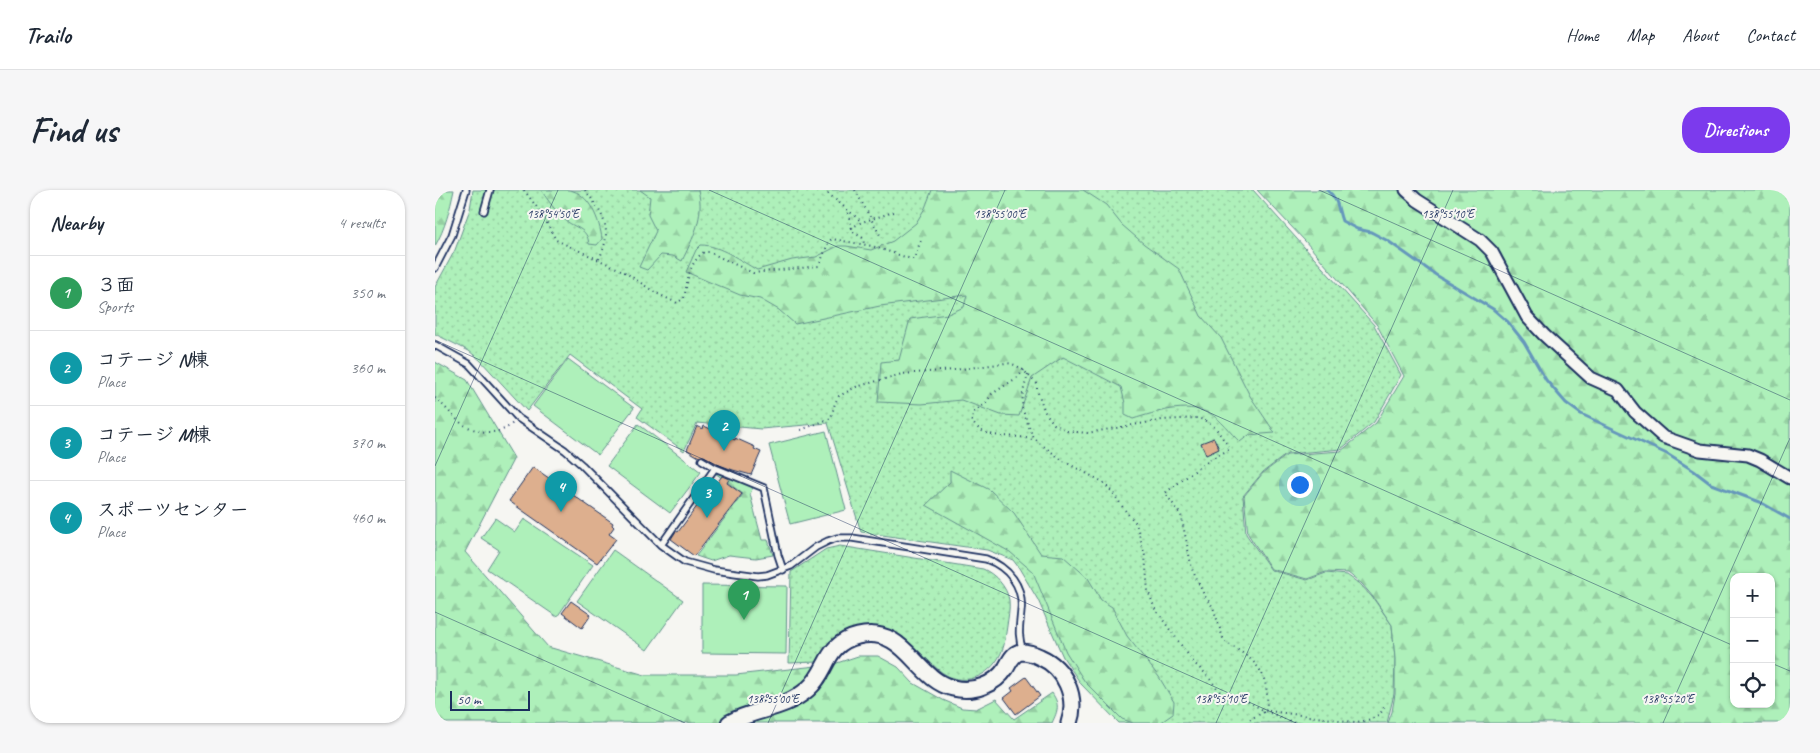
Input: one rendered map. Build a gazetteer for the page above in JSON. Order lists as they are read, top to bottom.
{
  "scale_bar": "50 m",
  "page": {
    "header": "Trailo",
    "nav": [
      "Home",
      "Map",
      "About",
      "Contact"
    ],
    "buttons": "Directions",
    "title": "Find us",
    "heading": ["Nearby", "4 results"],
    "list": [
      {
        "mark": "1",
        "name": "３面",
        "note": "Sports",
        "value": "350 m"
      },
      {
        "mark": "2",
        "name": "コテージ N棟",
        "note": "Place",
        "value": "360 m"
      },
      {
        "mark": "3",
        "name": "コテージ M棟",
        "note": "Place",
        "value": "370 m"
      },
      {
        "mark": "4",
        "name": "スポーツセンター",
        "note": "Place",
        "value": "460 m"
      }
    ],
    "pins": [
      "2",
      "4",
      "3",
      "1"
    ],
    "map_buttons": ["+", "−"],
    "scale": "50 m"
  },
  "coordinates": [
    "138°54'50\"E",
    "138°55'00\"E",
    "138°55'10\"E",
    "138°55'20\"E"
  ]
}
